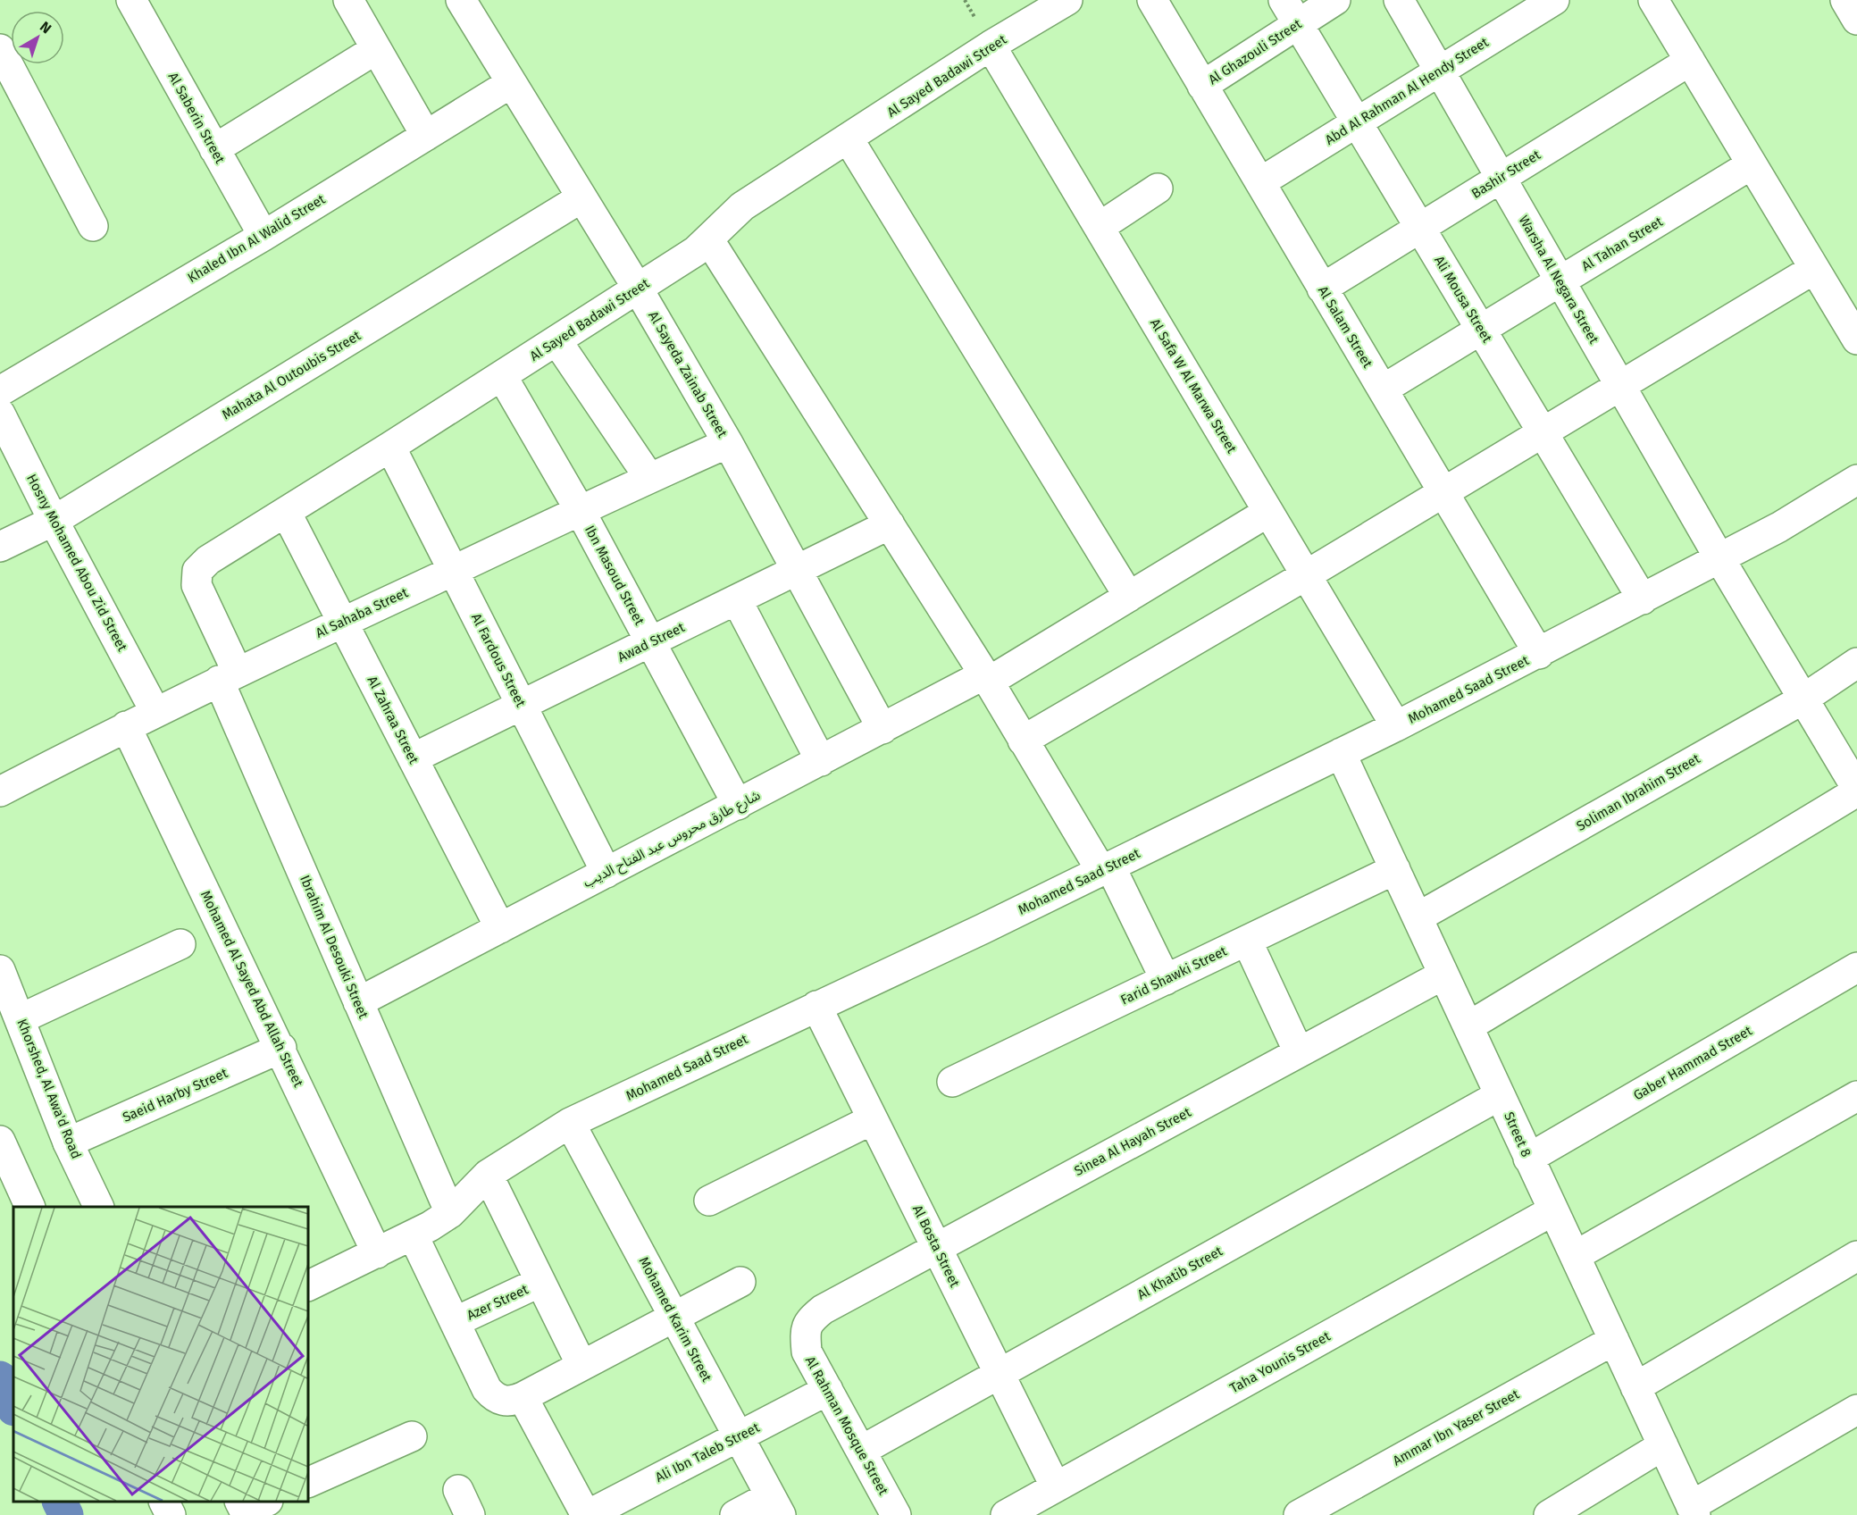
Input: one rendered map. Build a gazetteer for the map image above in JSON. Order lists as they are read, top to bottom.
{
  "streets": {
    "street": [
      "Al Ghazouli Street",
      "Al Sayed Badawi Street",
      "Abd Al Rahman Al Hendy Street",
      "Al Saberin Street",
      "Bashir Street",
      "Khaled Ibn Al Walid Street",
      "Al Tahan Street",
      "Warsha Al Negara Street",
      "Ali Mousa Street",
      "Al Salam Street",
      "Al Sayeda Zainab Street",
      "Mahata Al Outoubis Street",
      "Al Safa W Al Marwa Street",
      "Hosny Mohamed Abou Zid Street",
      "Ibn Masoud Street",
      "Al Sahaba Street",
      "Awad Street",
      "Al Fardous Street",
      "Mohamed Saad Street",
      "Al Zahraa Street",
      "Soliman Ibrahim Street",
      "شارع طارق محروس عبد الفتاح الديب",
      "Ibrahim Al Desouki Street",
      "Farid Shawki Street",
      "Mohamed Al Sayed Abd Allah Street",
      "Gaber Hammad Street",
      "Khorshed, Al Awa'd Road",
      "Saeid Harby Street",
      "Street 8",
      "Sinea Al Hayah Street",
      "Al Bosta Street",
      "Al Khatib Street",
      "Azer Street",
      "Mohamed Karim Street",
      "Taha Younis Street",
      "Al Rahman Mosque Street",
      "Ammar Ibn Yaser Street",
      "Ali Ibn Taleb Street"
    ]
  },
  "crossings": [
    ["Al Ghazouli Street", "Ali Mousa Street"],
    ["Al Ghazouli Street", "Al Salam Street"],
    ["Al Sayed Badawi Street", "Al Sayeda Zainab Street"],
    ["Al Sayed Badawi Street", "Al Safa W Al Marwa Street"],
    ["Al Sayed Badawi Street", "Ibn Masoud Street"],
    ["Al Sayed Badawi Street", "Al Sahaba Street"],
    ["Al Sayed Badawi Street", "Al Fardous Street"],
    ["Al Sayed Badawi Street", "Al Zahraa Street"],
    ["Al Sayed Badawi Street", "Ibrahim Al Desouki Street"],
    ["Abd Al Rahman Al Hendy Street", "Warsha Al Negara Street"],
    ["Abd Al Rahman Al Hendy Street", "Ali Mousa Street"],
    ["Abd Al Rahman Al Hendy Street", "Al Salam Street"],
    ["Al Saberin Street", "Khaled Ibn Al Walid Street"],
    ["Bashir Street", "Warsha Al Negara Street"],
    ["Bashir Street", "Ali Mousa Street"],
    ["Bashir Street", "Al Salam Street"],
    ["Khaled Ibn Al Walid Street", "Al Sayeda Zainab Street"],
    ["Al Tahan Street", "Warsha Al Negara Street"],
    ["Al Tahan Street", "Ali Mousa Street"],
    ["Al Tahan Street", "Al Salam Street"],
    ["Warsha Al Negara Street", "Mohamed Saad Street"],
    ["Warsha Al Negara Street", "Soliman Ibrahim Street"],
    ["Ali Mousa Street", "Mohamed Saad Street"],
    ["Al Salam Street", "Mohamed Saad Street"],
    ["Al Sayeda Zainab Street", "Mahata Al Outoubis Street"],
    ["Al Sayeda Zainab Street", "Al Sahaba Street"],
    ["Al Sayeda Zainab Street", "Awad Street"],
    ["Al Sayeda Zainab Street", "شارع طارق محروس عبد الفتاح الديب"],
    ["Mahata Al Outoubis Street", "Hosny Mohamed Abou Zid Street"],
    ["Al Safa W Al Marwa Street", "Mohamed Saad Street"],
    ["Al Safa W Al Marwa Street", "شارع طارق محروس عبد الفتاح الديب"],
    ["Hosny Mohamed Abou Zid Street", "Al Sahaba Street"],
    ["Ibn Masoud Street", "Al Sahaba Street"],
    ["Ibn Masoud Street", "Awad Street"],
    ["Ibn Masoud Street", "شارع طارق محروس عبد الفتاح الديب"],
    ["Al Sahaba Street", "Al Fardous Street"],
    ["Al Sahaba Street", "Al Zahraa Street"],
    ["Al Sahaba Street", "Ibrahim Al Desouki Street"],
    ["Al Sahaba Street", "Mohamed Al Sayed Abd Allah Street"],
    ["Awad Street", "Al Fardous Street"],
    ["Awad Street", "Al Zahraa Street"],
    ["Al Fardous Street", "شارع طارق محروس عبد الفتاح الديب"],
    ["Mohamed Saad Street", "Ibrahim Al Desouki Street"],
    ["Mohamed Saad Street", "Mohamed Al Sayed Abd Allah Street"],
    ["Mohamed Saad Street", "Street 8"],
    ["Mohamed Saad Street", "Al Bosta Street"],
    ["Mohamed Saad Street", "Mohamed Karim Street"],
    ["Al Zahraa Street", "شارع طارق محروس عبد الفتاح الديب"],
    ["Soliman Ibrahim Street", "Street 8"],
    ["شارع طارق محروس عبد الفتاح الديب", "Ibrahim Al Desouki Street"],
    ["Farid Shawki Street", "Street 8"],
    ["Mohamed Al Sayed Abd Allah Street", "Saeid Harby Street"],
    ["Gaber Hammad Street", "Street 8"],
    ["Khorshed, Al Awa'd Road", "Saeid Harby Street"],
    ["Street 8", "Sinea Al Hayah Street"],
    ["Street 8", "Al Khatib Street"],
    ["Street 8", "Taha Younis Street"],
    ["Street 8", "Ammar Ibn Yaser Street"],
    ["Sinea Al Hayah Street", "Al Bosta Street"],
    ["Sinea Al Hayah Street", "Al Rahman Mosque Street"],
    ["Al Bosta Street", "Al Khatib Street"],
    ["Al Bosta Street", "Taha Younis Street"],
    ["Al Khatib Street", "Al Rahman Mosque Street"],
    ["Mohamed Karim Street", "Ali Ibn Taleb Street"],
    ["Al Rahman Mosque Street", "Ali Ibn Taleb Street"]
  ],
  "north": "top right"
}
